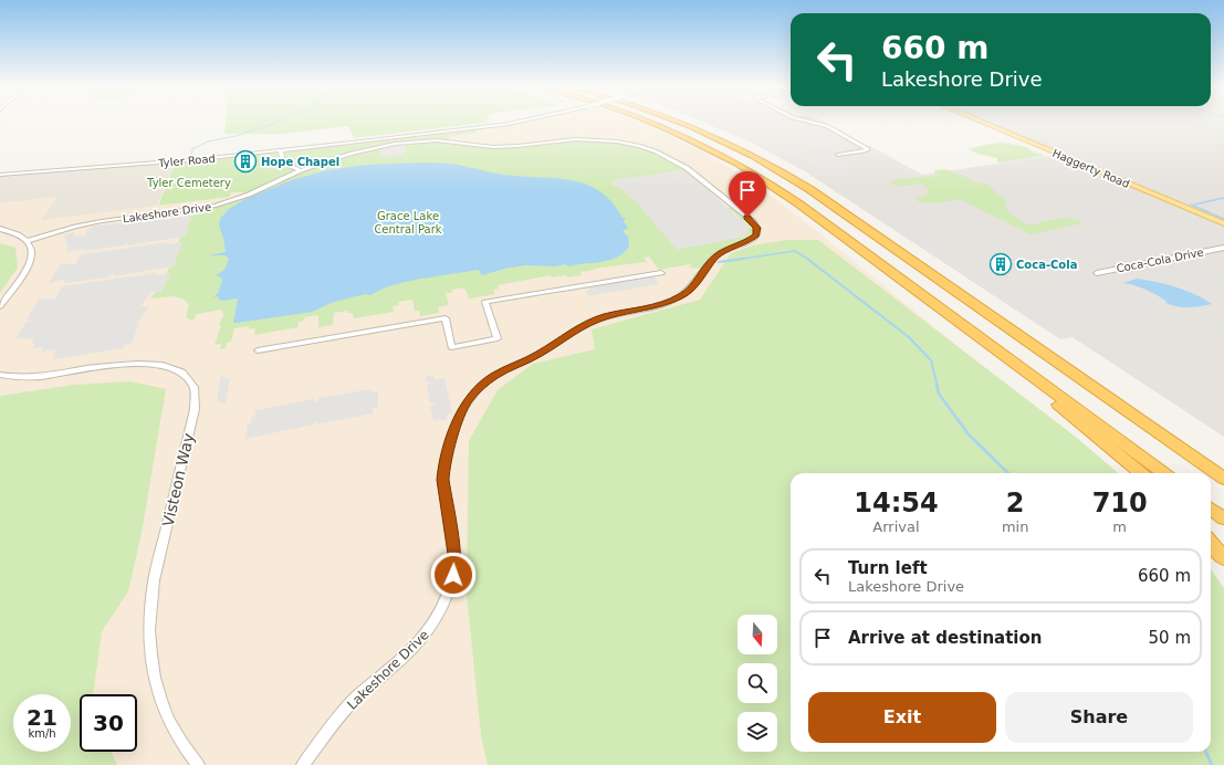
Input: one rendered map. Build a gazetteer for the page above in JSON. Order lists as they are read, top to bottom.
{
  "streets": {
    "main road": ["Haggerty Road"],
    "street": [
      "Tyler Road",
      "Lakeshore Drive",
      "Coca-Cola Drive",
      "Visteon Way"
    ]
  },
  "parks": ["Tyler Cemetery", "Grace Lake Central Park"],
  "places": {
    "building": ["Hope Chapel", "Coca-Cola"]
  },
  "north": "bottom",
  "page": {
    "turn": ["660 m", "Lakeshore Drive"],
    "eta": [
      "14:54",
      "Arrival",
      "2",
      "min",
      "710",
      "m"
    ],
    "list": [
      {
        "name": "Turn left",
        "note": "Lakeshore Drive",
        "value": "660 m"
      },
      {
        "name": "Arrive at destination",
        "value": "50 m"
      }
    ],
    "buttons": ["Exit", "Share"],
    "speed": "21 km/h",
    "limit": "30"
  }
}
